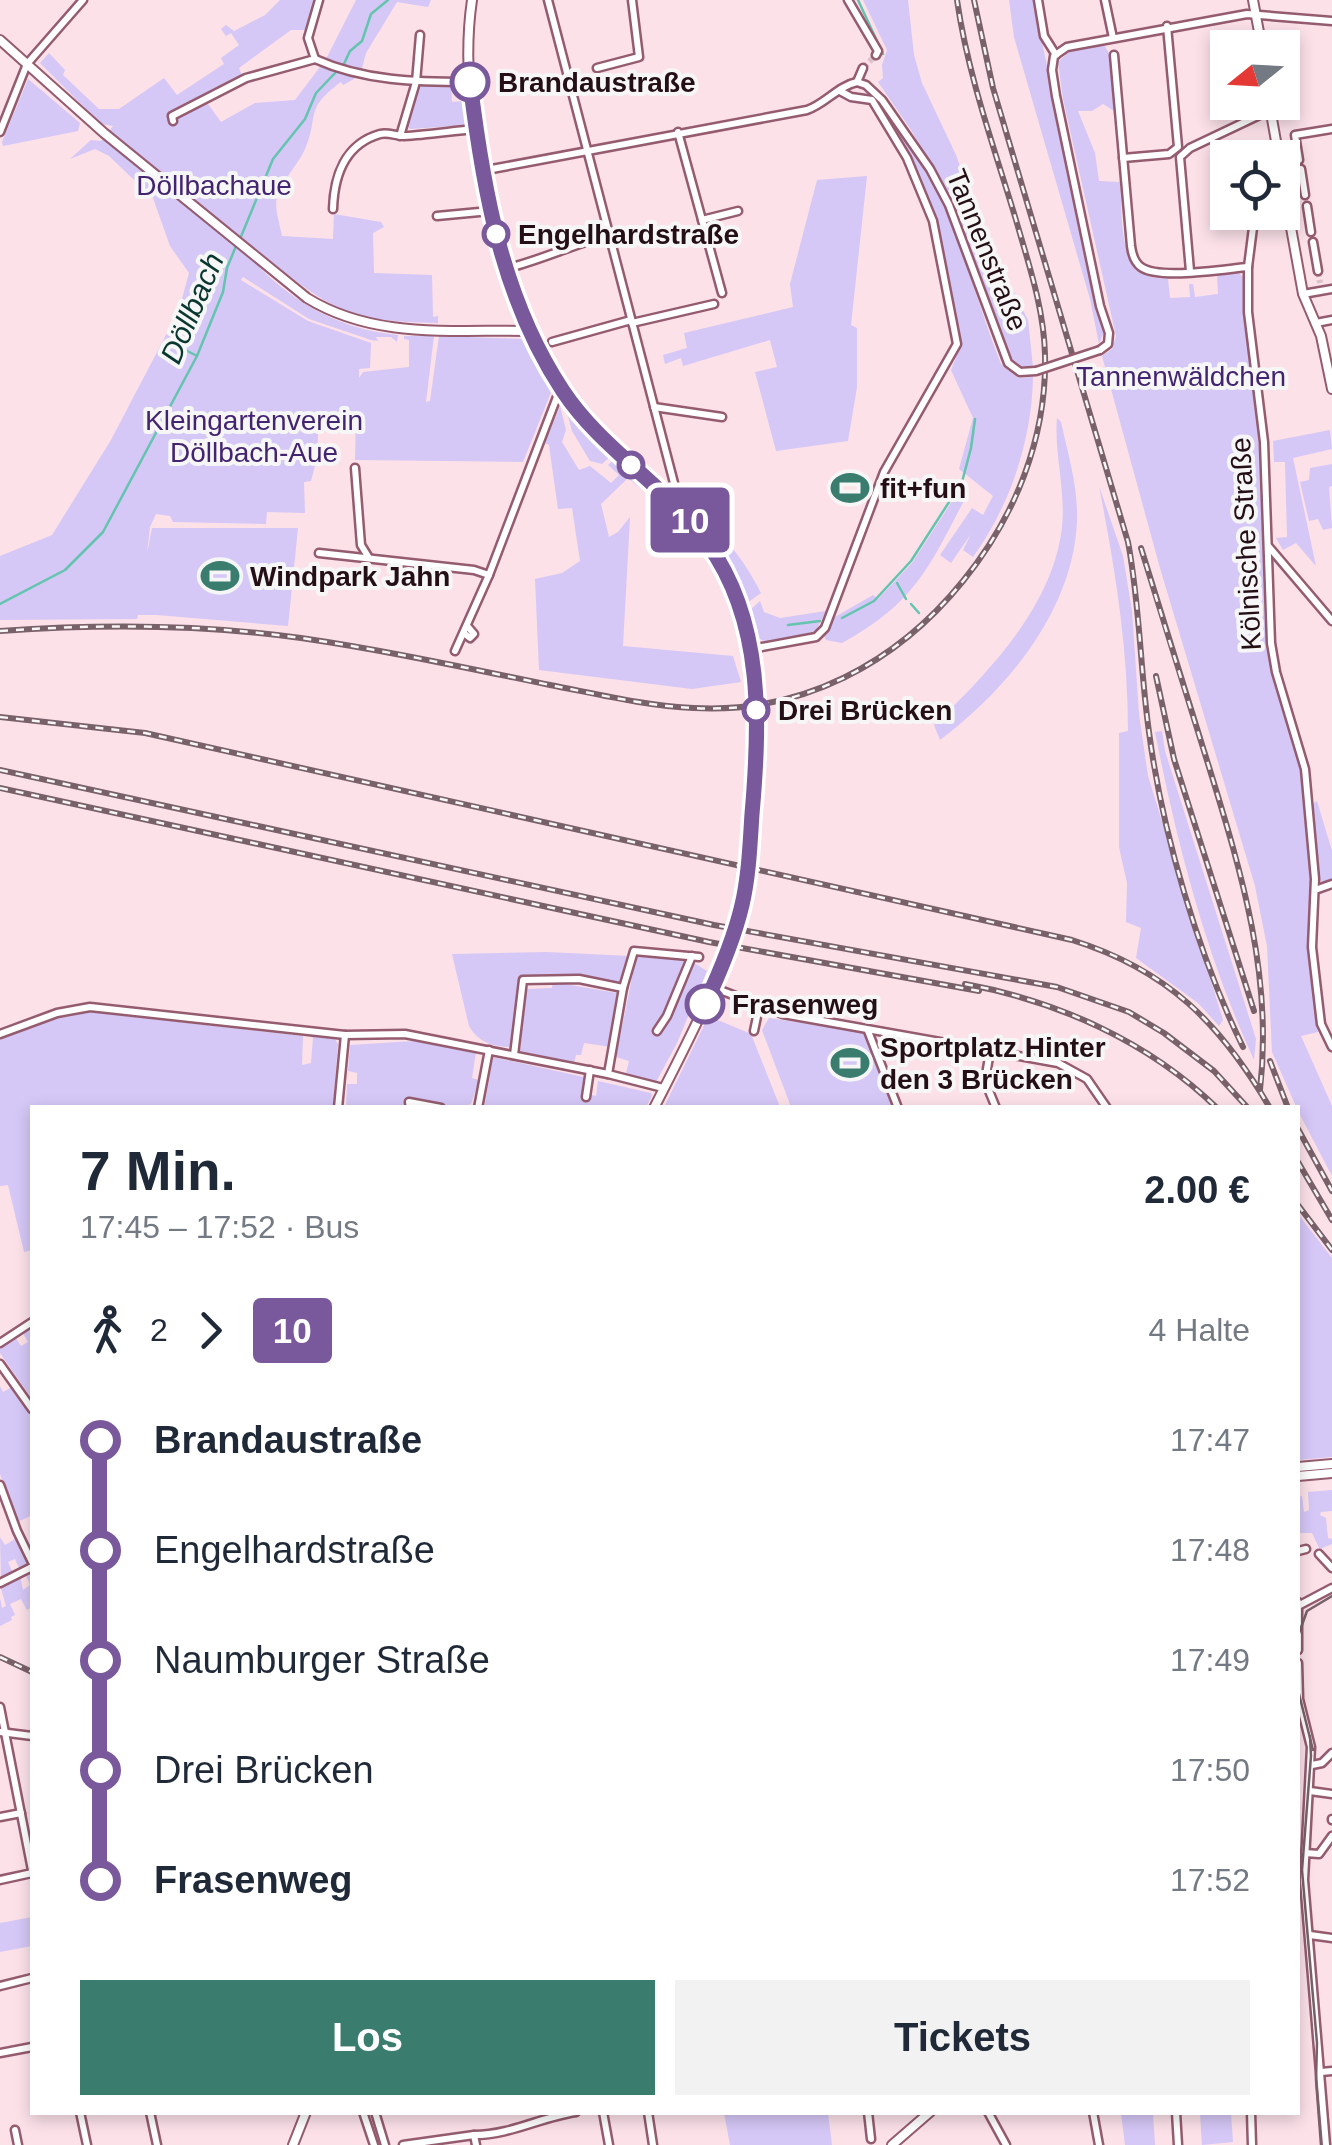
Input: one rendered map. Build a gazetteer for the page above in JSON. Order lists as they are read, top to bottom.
{
  "streets": {
    "street": ["Tannenstraße", "Kölnische Straße"]
  },
  "water": ["Döllbach"],
  "parks": ["Döllbachaue", "Tannenwäldchen", "Kleingartenverein Döllbach-Aue"],
  "places": {
    "other": [
      "Brandaustraße",
      "Engelhardstraße",
      "Drei Brücken",
      "Frasenweg"
    ],
    "sports": ["fit+fun", "Windpark Jahn", "Sportplatz Hinter den 3 Brücken"]
  },
  "lines": ["bus line 10"],
  "north": "left",
  "page": {
    "on_map": "10",
    "heading": ["7 Min.", "17:45 – 17:52 · Bus", "2.00 €"],
    "legs": ["2", "10", "4 Halte"],
    "list": [
      {
        "name": "Brandaustraße",
        "value": "17:47"
      },
      {
        "name": "Engelhardstraße",
        "value": "17:48"
      },
      {
        "name": "Naumburger Straße",
        "value": "17:49"
      },
      {
        "name": "Drei Brücken",
        "value": "17:50"
      },
      {
        "name": "Frasenweg",
        "value": "17:52"
      }
    ],
    "buttons": ["Los", "Tickets"]
  }
}
